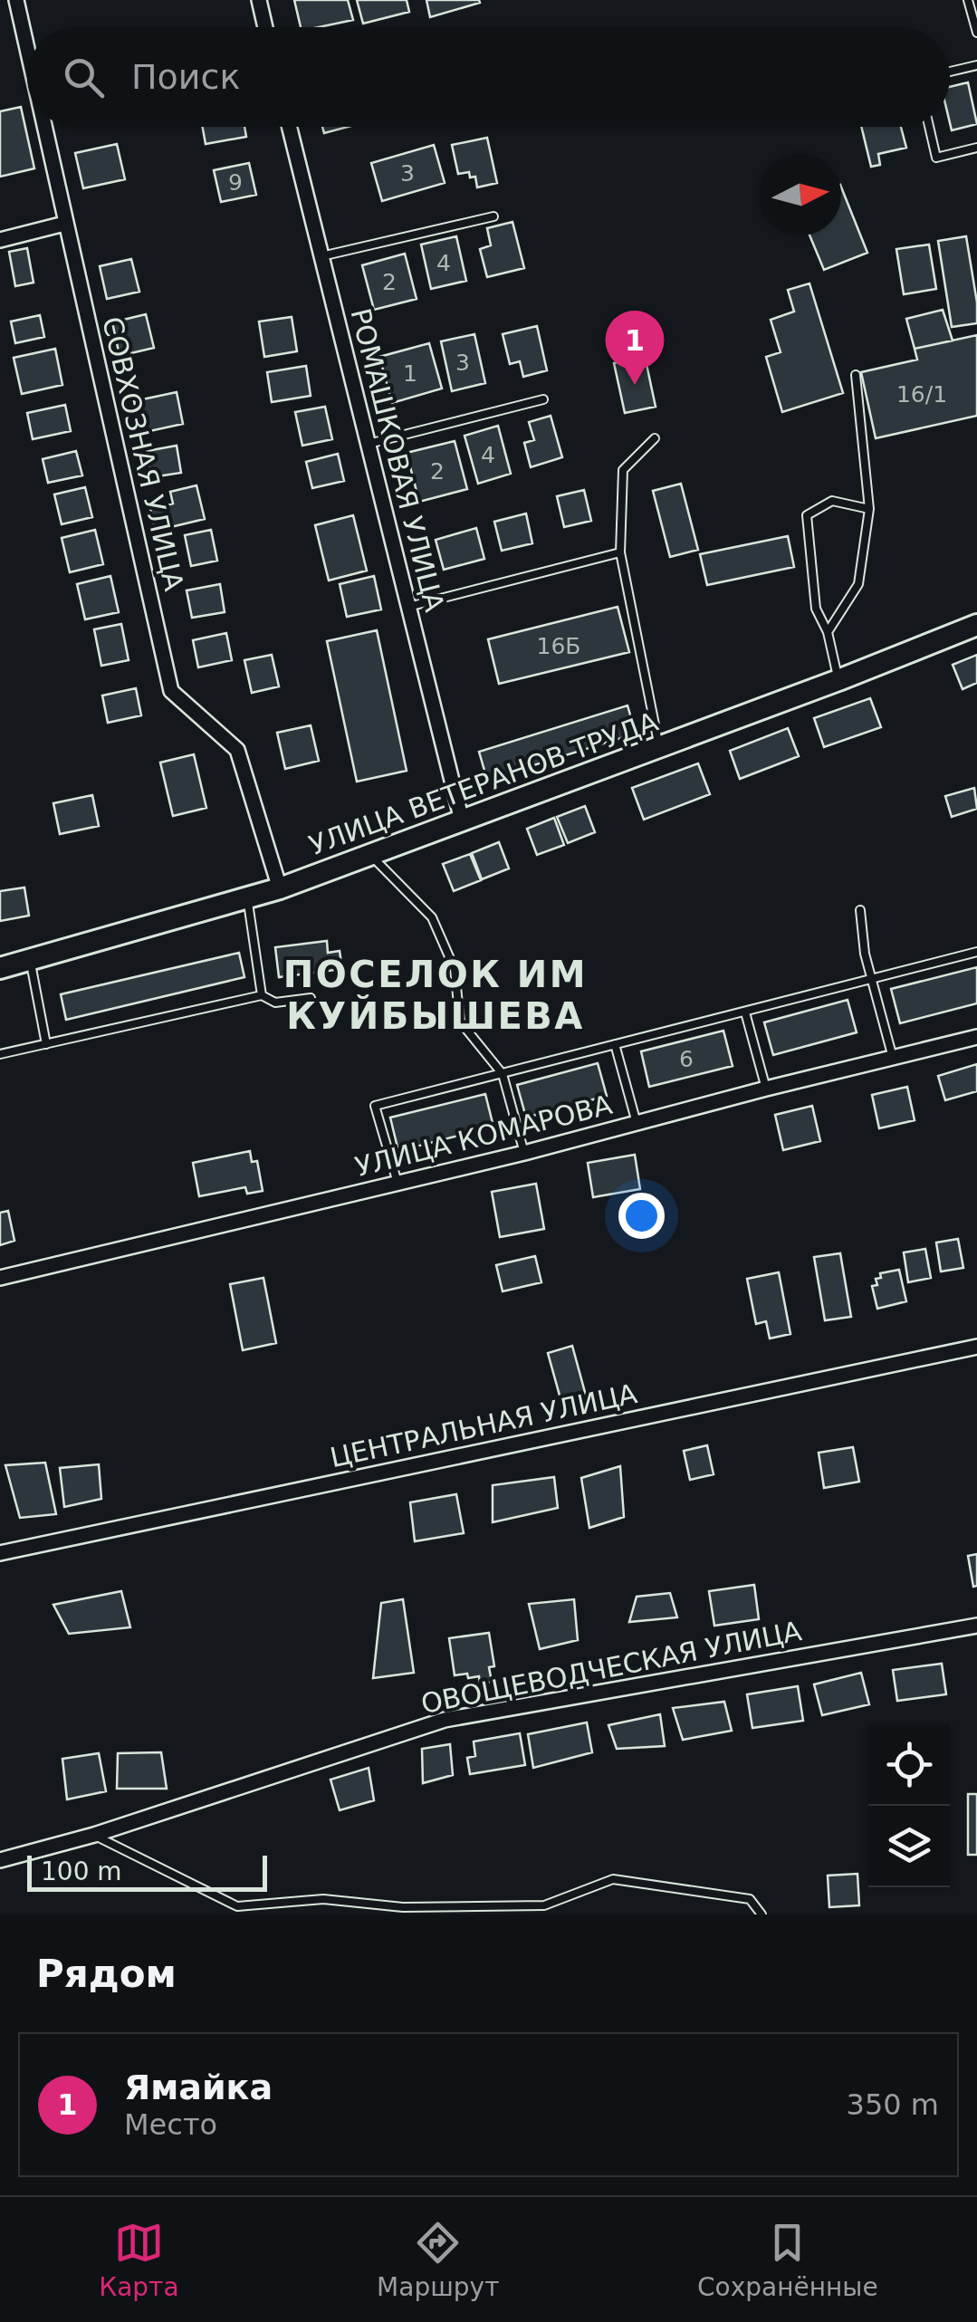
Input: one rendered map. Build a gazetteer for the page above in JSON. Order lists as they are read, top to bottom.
{
  "streets": {
    "street": [
      "СОВХОЗНАЯ УЛИЦА",
      "РОМАШКОВАЯ УЛИЦА",
      "УЛИЦА ВЕТЕРАНОВ ТРУДА",
      "УЛИЦА КОМАРОВА",
      "ЦЕНТРАЛЬНАЯ УЛИЦА",
      "ОВОЩЕВОДЧЕСКАЯ УЛИЦА"
    ]
  },
  "crossings": [
    ["СОВХОЗНАЯ УЛИЦА", "УЛИЦА ВЕТЕРАНОВ ТРУДА"],
    ["РОМАШКОВАЯ УЛИЦА", "УЛИЦА ВЕТЕРАНОВ ТРУДА"]
  ],
  "districts": ["ПОСЕЛОК ИМ КУЙБЫШЕВА"],
  "house_numbers": [
    "3",
    "9",
    "4",
    "2",
    "3",
    "1",
    "16/1",
    "4",
    "2",
    "16Б",
    "6"
  ],
  "scale_bar": "100 m",
  "north": "right",
  "page": {
    "search": "Поиск",
    "pins": "1",
    "scale": "100 m",
    "heading": "Рядом",
    "list": [
      {
        "mark": "1",
        "name": "Ямайка",
        "note": "Место",
        "value": "350 m"
      }
    ],
    "nav": ["Карта", "Маршрут", "Сохранённые"]
  }
}
